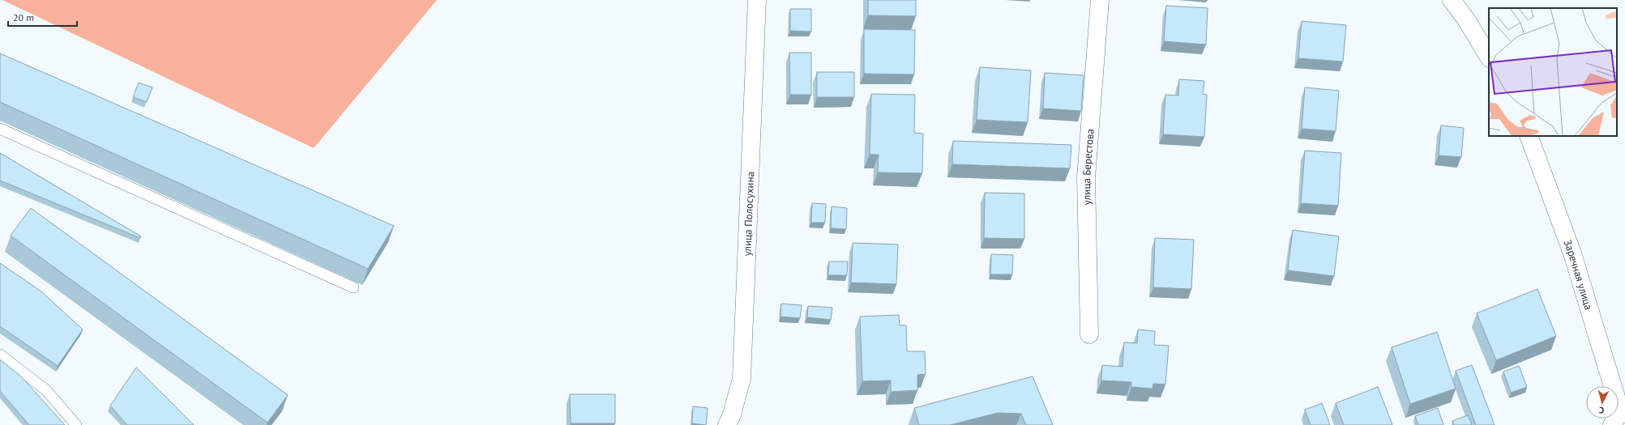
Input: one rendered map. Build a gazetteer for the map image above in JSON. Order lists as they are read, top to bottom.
{
  "streets": {
    "street": ["улица Берестова", "улица Полосухина", "Заречная улица"]
  },
  "scale_bar": "20 m",
  "north": "bottom"
}
